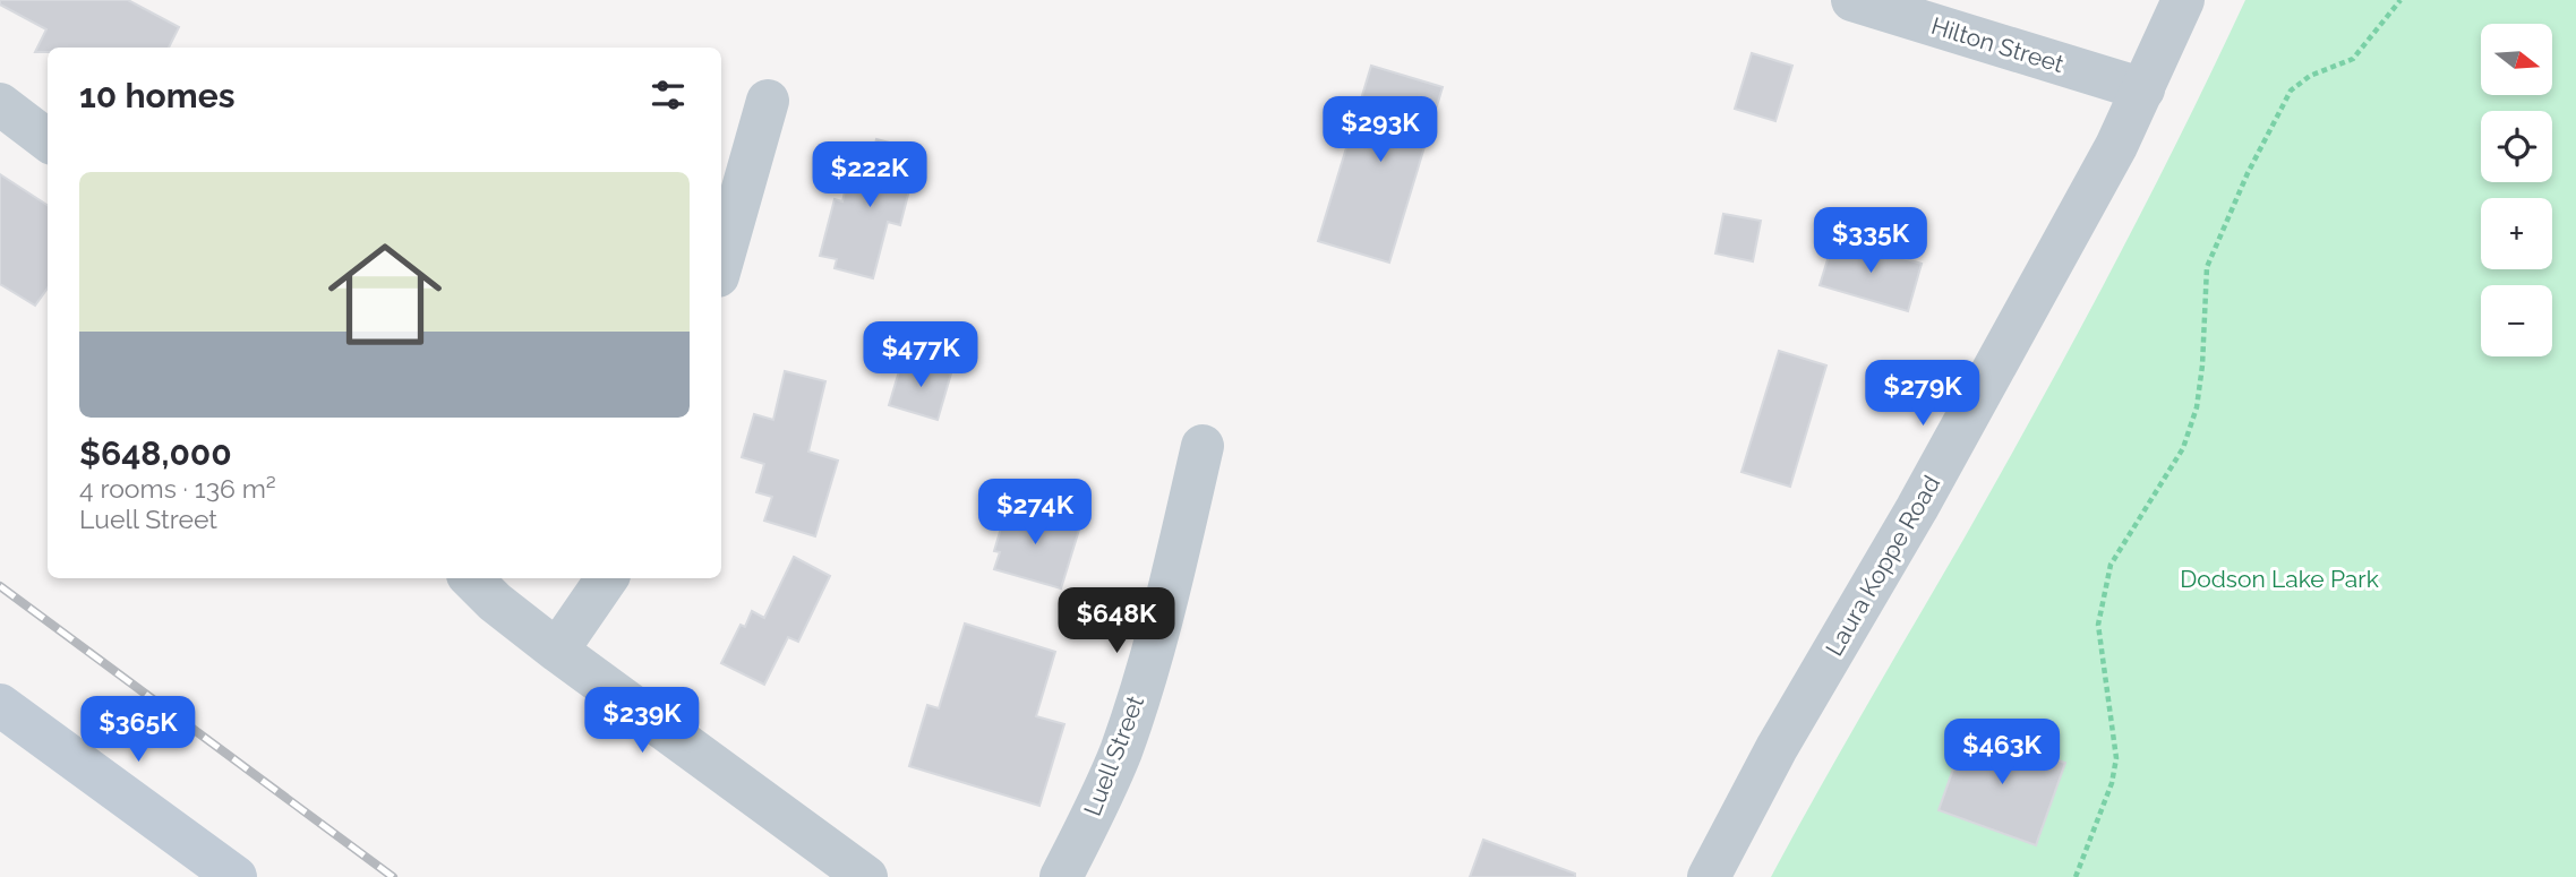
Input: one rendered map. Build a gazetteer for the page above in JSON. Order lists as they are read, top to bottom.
{
  "streets": {
    "street": ["Hilton Street", "Laura Koppe Road", "Luell Street"]
  },
  "crossings": [
    ["Hilton Street", "Laura Koppe Road"]
  ],
  "parks": ["Dodson Lake Park"],
  "north": "right",
  "page": {
    "map_buttons": ["+", "−"],
    "heading": "10 homes",
    "price": [
      "$293K",
      "$222K",
      "$335K",
      "$477K",
      "$279K",
      "$274K",
      "$648K",
      "$239K",
      "$365K",
      "$463K"
    ],
    "list": [
      {
        "name": "$648,000",
        "note": "4 rooms · 136 m² · Luell Street"
      }
    ]
  }
}
